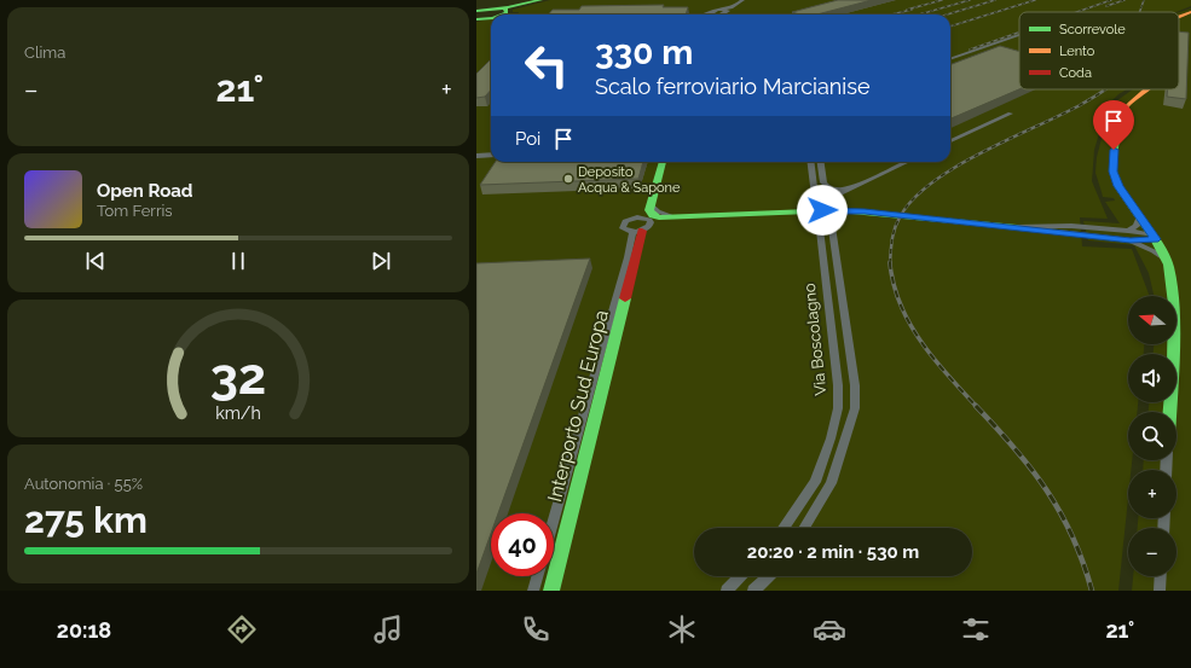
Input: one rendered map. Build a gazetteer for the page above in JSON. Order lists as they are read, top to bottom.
{
  "streets": {
    "street": ["Via Boscolagno", "Interporto Sud Europa"]
  },
  "places": ["Deposito Acqua & Sapone"],
  "legend": ["Scorrevole", "Lento", "Coda"],
  "north": "left",
  "page": {
    "tile": [
      "Clima",
      ["Autonomia · 55%", "275 km"]
    ],
    "turn": ["330 m", "Scalo ferroviario Marcianise"],
    "heat": ["−", "21°", "+"],
    "then": "Poi",
    "song": ["Open Road", "Tom Ferris"],
    "map_buttons": ["+", "−"],
    "limit": "40",
    "trip": "20:20 · 2 min · 530 m",
    "tabs": ["20:18", "21°"],
    "gauge": ["32", "km/h"]
  }
}
